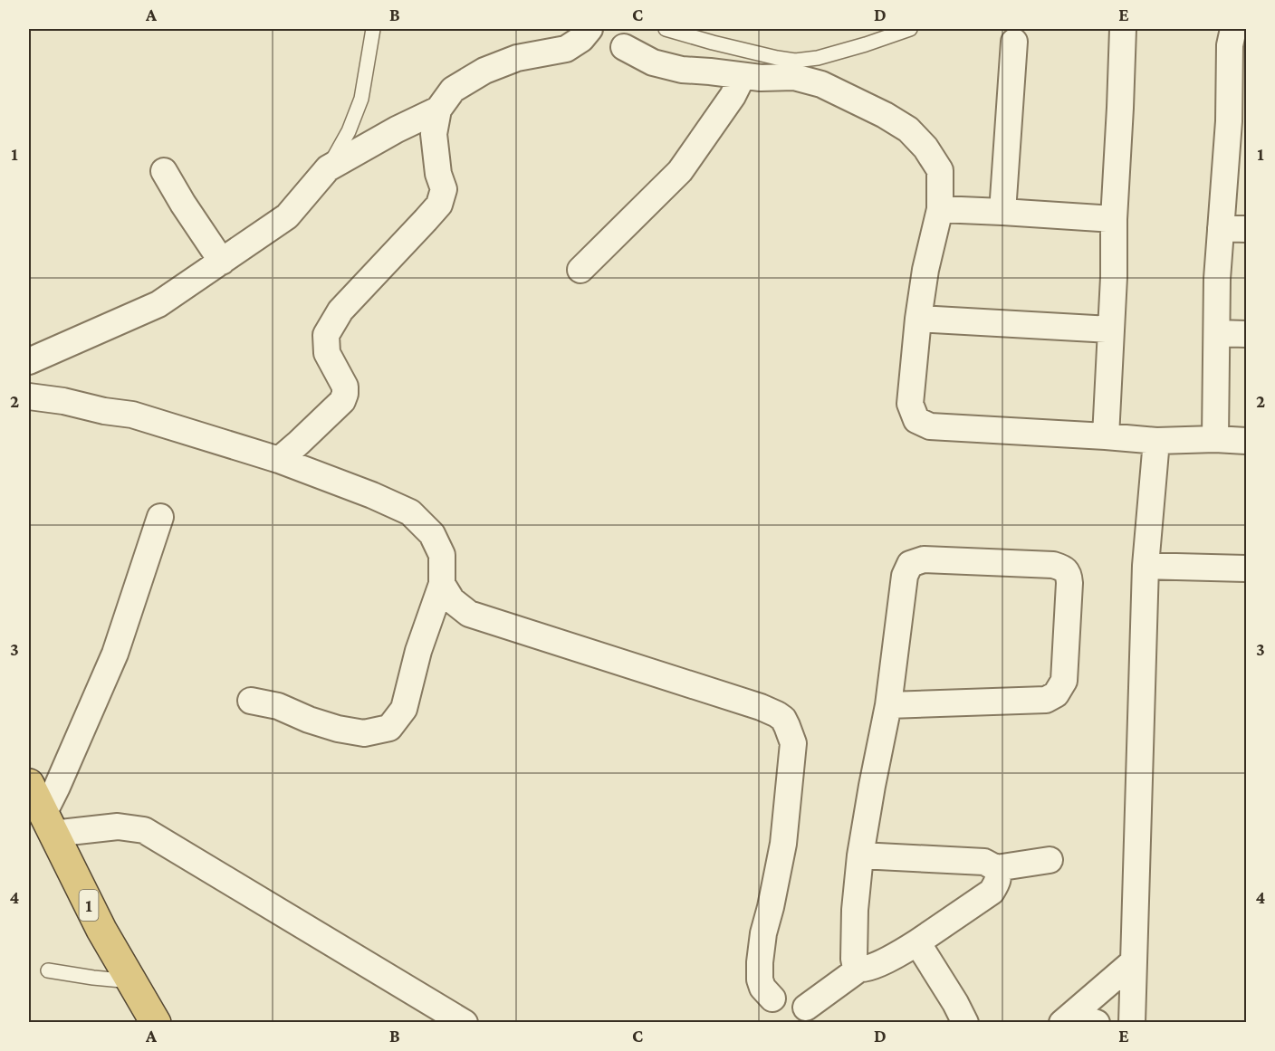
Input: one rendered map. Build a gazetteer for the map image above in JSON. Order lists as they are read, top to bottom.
{
  "streets": {
    "highway": ["1"]
  },
  "grid": {
    "columns": [
      "A",
      "B",
      "C",
      "D",
      "E"
    ],
    "rows": [
      "1",
      "2",
      "3",
      "4"
    ]
  }
}
